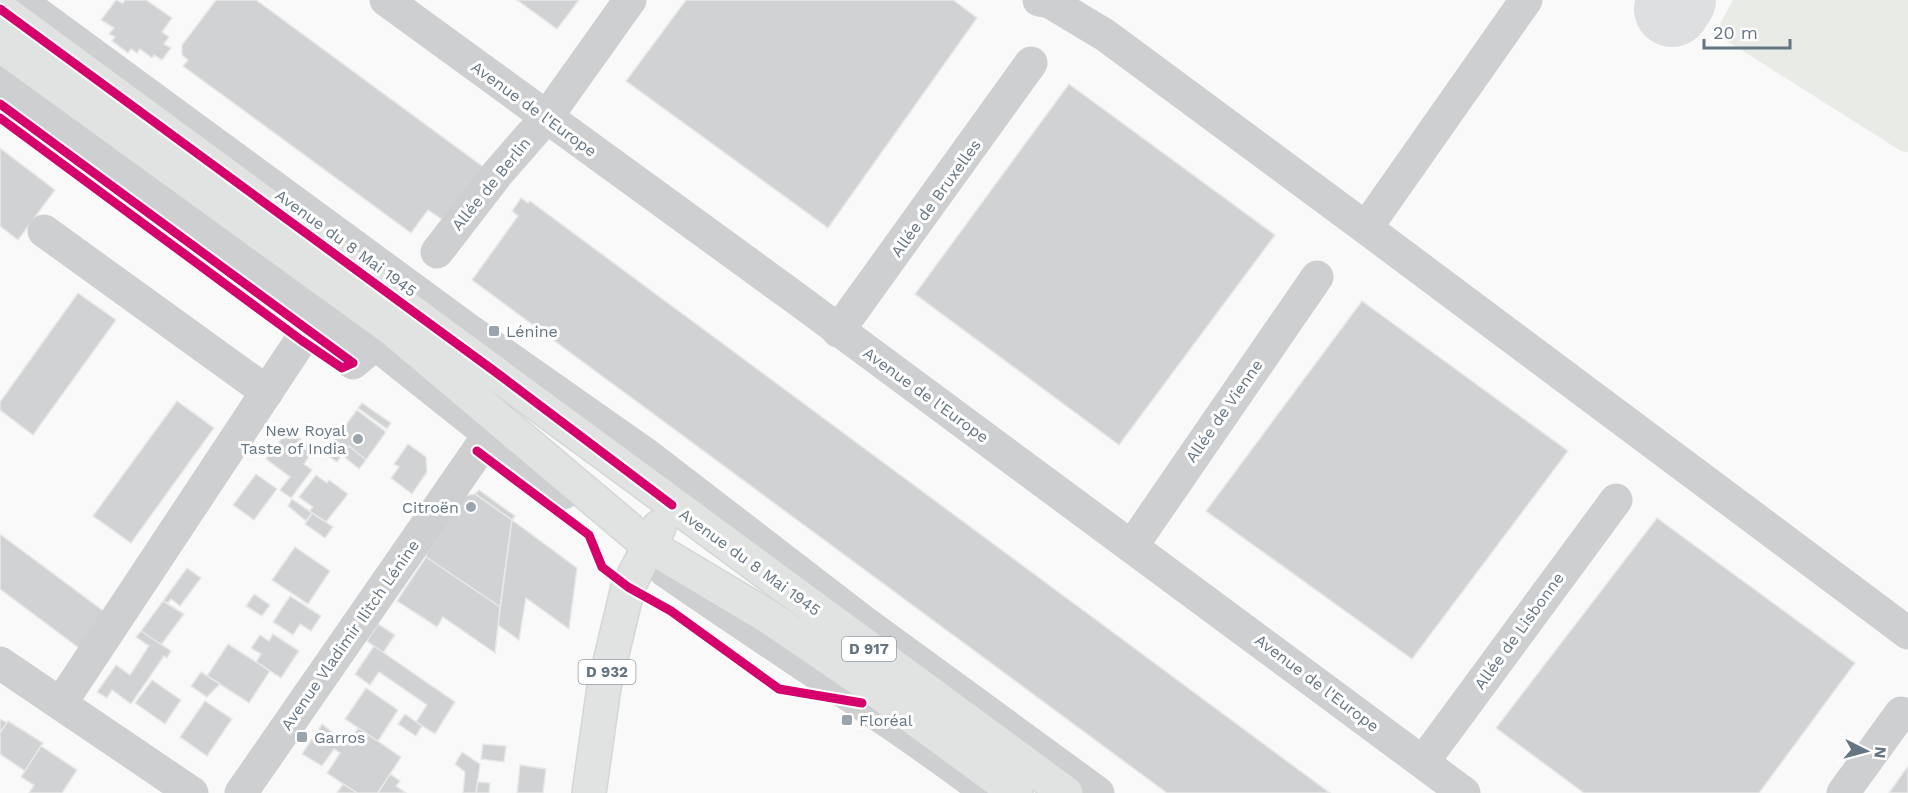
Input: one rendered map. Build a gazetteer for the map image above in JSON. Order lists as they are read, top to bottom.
{
  "streets": {
    "main road": ["Avenue du 8 Mai 1945", "D 917", "D 932"],
    "street": [
      "Avenue de l'Europe",
      "Allée de Berlin",
      "Allée de Bruxelles",
      "Allée de Vienne",
      "Allée de Lisbonne",
      "Avenue Vladimir Ilitch Lénine"
    ]
  },
  "crossings": [
    ["Avenue de l'Europe", "Allée de Berlin"],
    ["Avenue de l'Europe", "Allée de Bruxelles"],
    ["Avenue de l'Europe", "Allée de Vienne"],
    ["Avenue de l'Europe", "Allée de Lisbonne"],
    ["Avenue du 8 Mai 1945", "Avenue Vladimir Ilitch Lénine"],
    ["Avenue du 8 Mai 1945", "D 932"]
  ],
  "places": {
    "transit": ["Lénine", "Floréal", "Garros"],
    "other": ["New Royal Taste of India", "Citroën"]
  },
  "scale_bar": "20 m",
  "north": "right"
}
